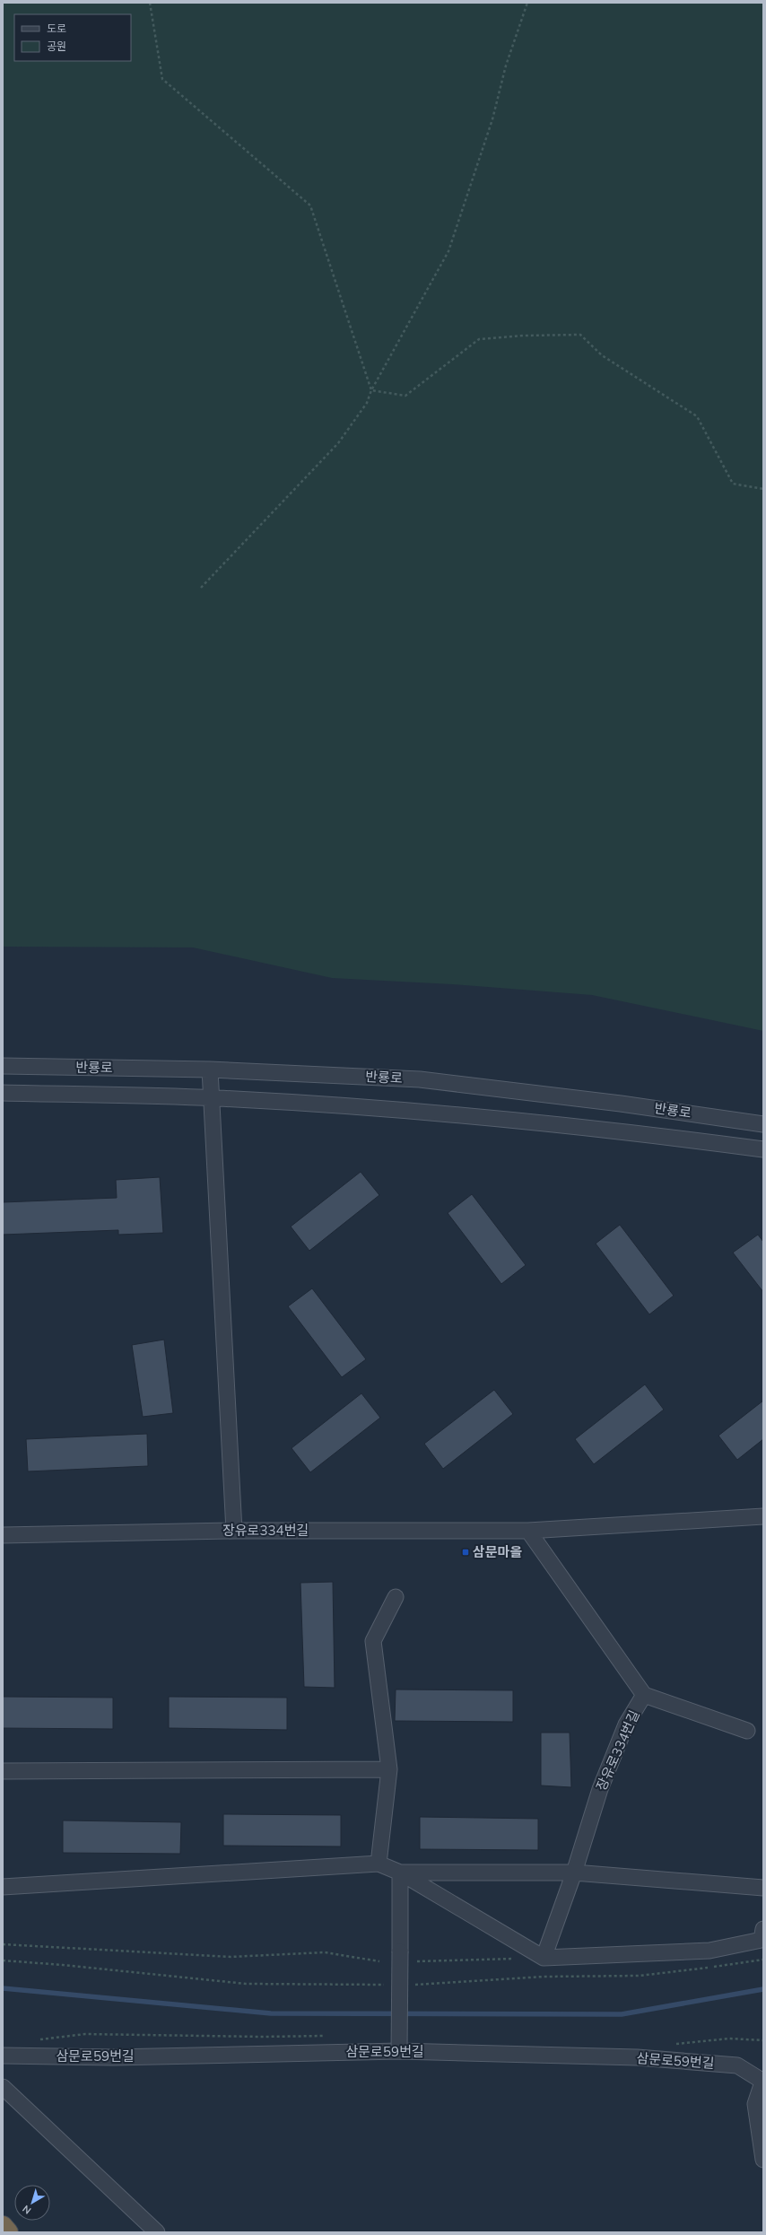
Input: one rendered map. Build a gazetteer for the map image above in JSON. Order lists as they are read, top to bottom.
{
  "streets": {
    "street": ["반룡로", "장유로334번길", "삼문로59번길"]
  },
  "places": {
    "transit": ["삼문마을"]
  },
  "legend": ["도로", "공원"],
  "north": "bottom left"
}
